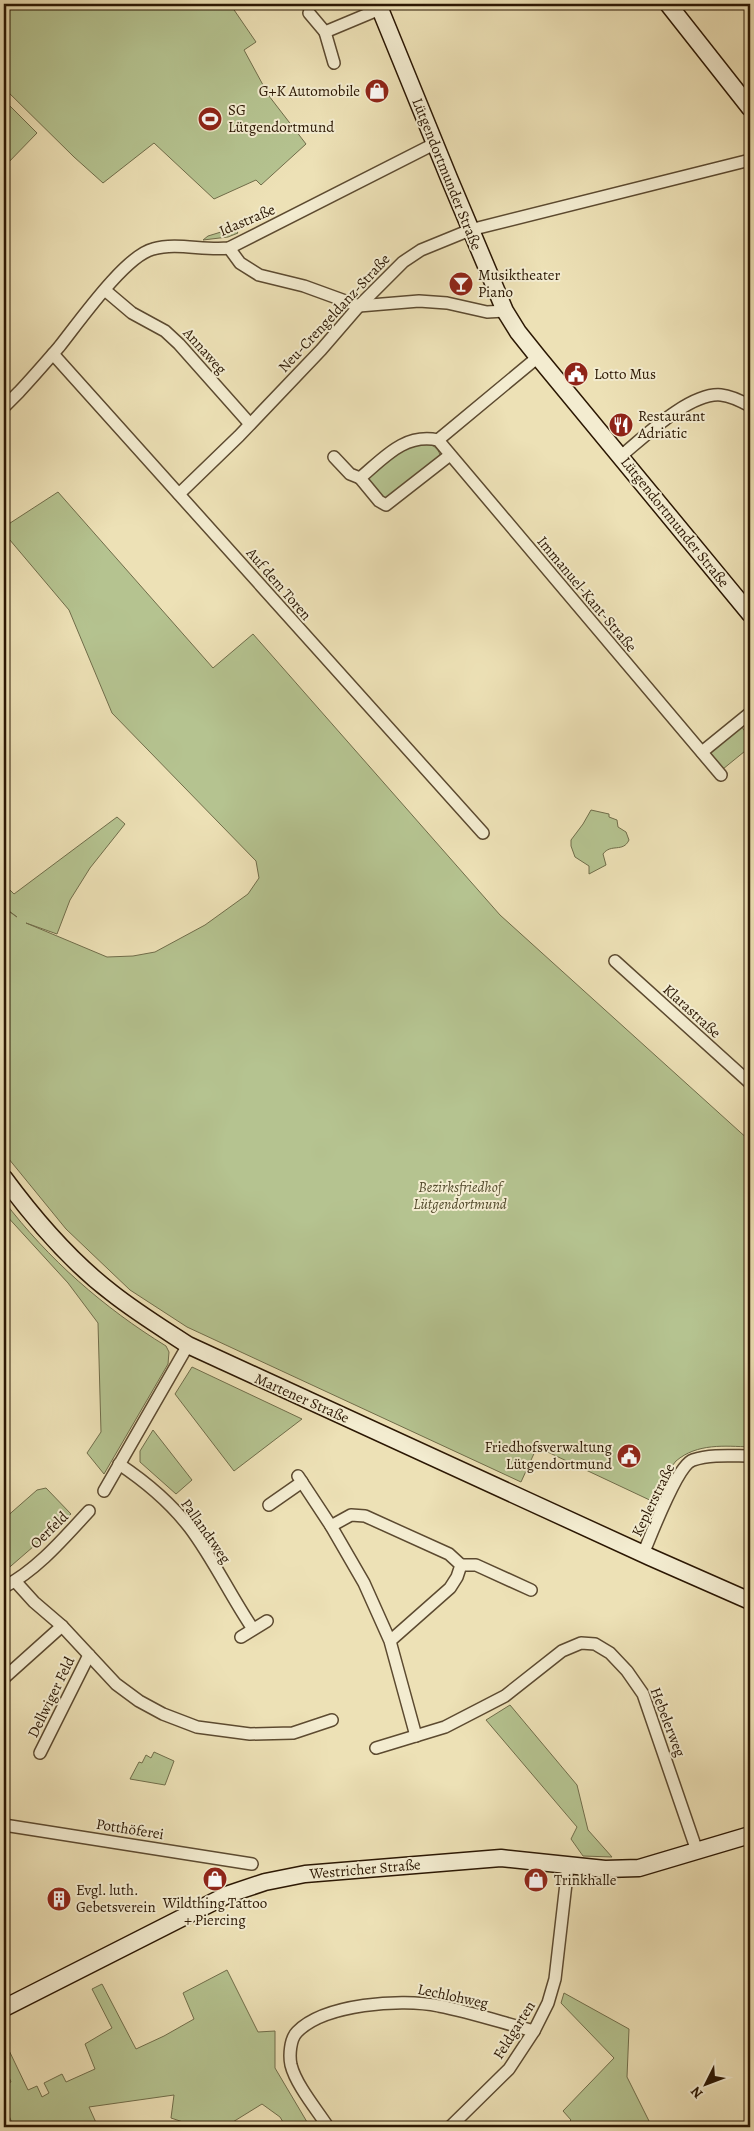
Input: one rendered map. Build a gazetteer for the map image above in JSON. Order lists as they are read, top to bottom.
{
  "streets": {
    "street": [
      "Lütgendortmunder Straße",
      "Idastraße",
      "Neu-Crengeldanz-Straße",
      "Annaweg",
      "Auf dem Toren",
      "Immanuel-Kant-Straße",
      "Klarastraße",
      "Martener Straße",
      "Keplerstraße",
      "Oerfeld",
      "Pallandtweg",
      "Dellwiger Feld",
      "Hebelerweg",
      "Potthöferei",
      "Westricher Straße",
      "Lechlohweg",
      "Feldgarten"
    ]
  },
  "crossings": [
    ["Lütgendortmunder Straße", "Idastraße"],
    ["Lütgendortmunder Straße", "Neu-Crengeldanz-Straße"],
    ["Idastraße", "Annaweg"],
    ["Idastraße", "Auf dem Toren"],
    ["Neu-Crengeldanz-Straße", "Annaweg"],
    ["Neu-Crengeldanz-Straße", "Auf dem Toren"],
    ["Martener Straße", "Keplerstraße"],
    ["Oerfeld", "Dellwiger Feld"],
    ["Hebelerweg", "Westricher Straße"],
    ["Westricher Straße", "Feldgarten"],
    ["Lechlohweg", "Feldgarten"]
  ],
  "parks": ["Bezirksfriedhof Lütgendortmund"],
  "places": {
    "shop": ["G+K Automobile", "Wildthing Tattoo + Piercing", "Trinkhalle"],
    "sports": ["SG Lütgendortmund"],
    "bar": ["Musiktheater Piano"],
    "public building": ["Lotto Mus", "Friedhofsverwaltung Lütgendortmund"],
    "restaurant": ["Restaurant Adriatic"],
    "building": ["Evgl. luth. Gebetsverein"]
  },
  "north": "bottom left"
}
